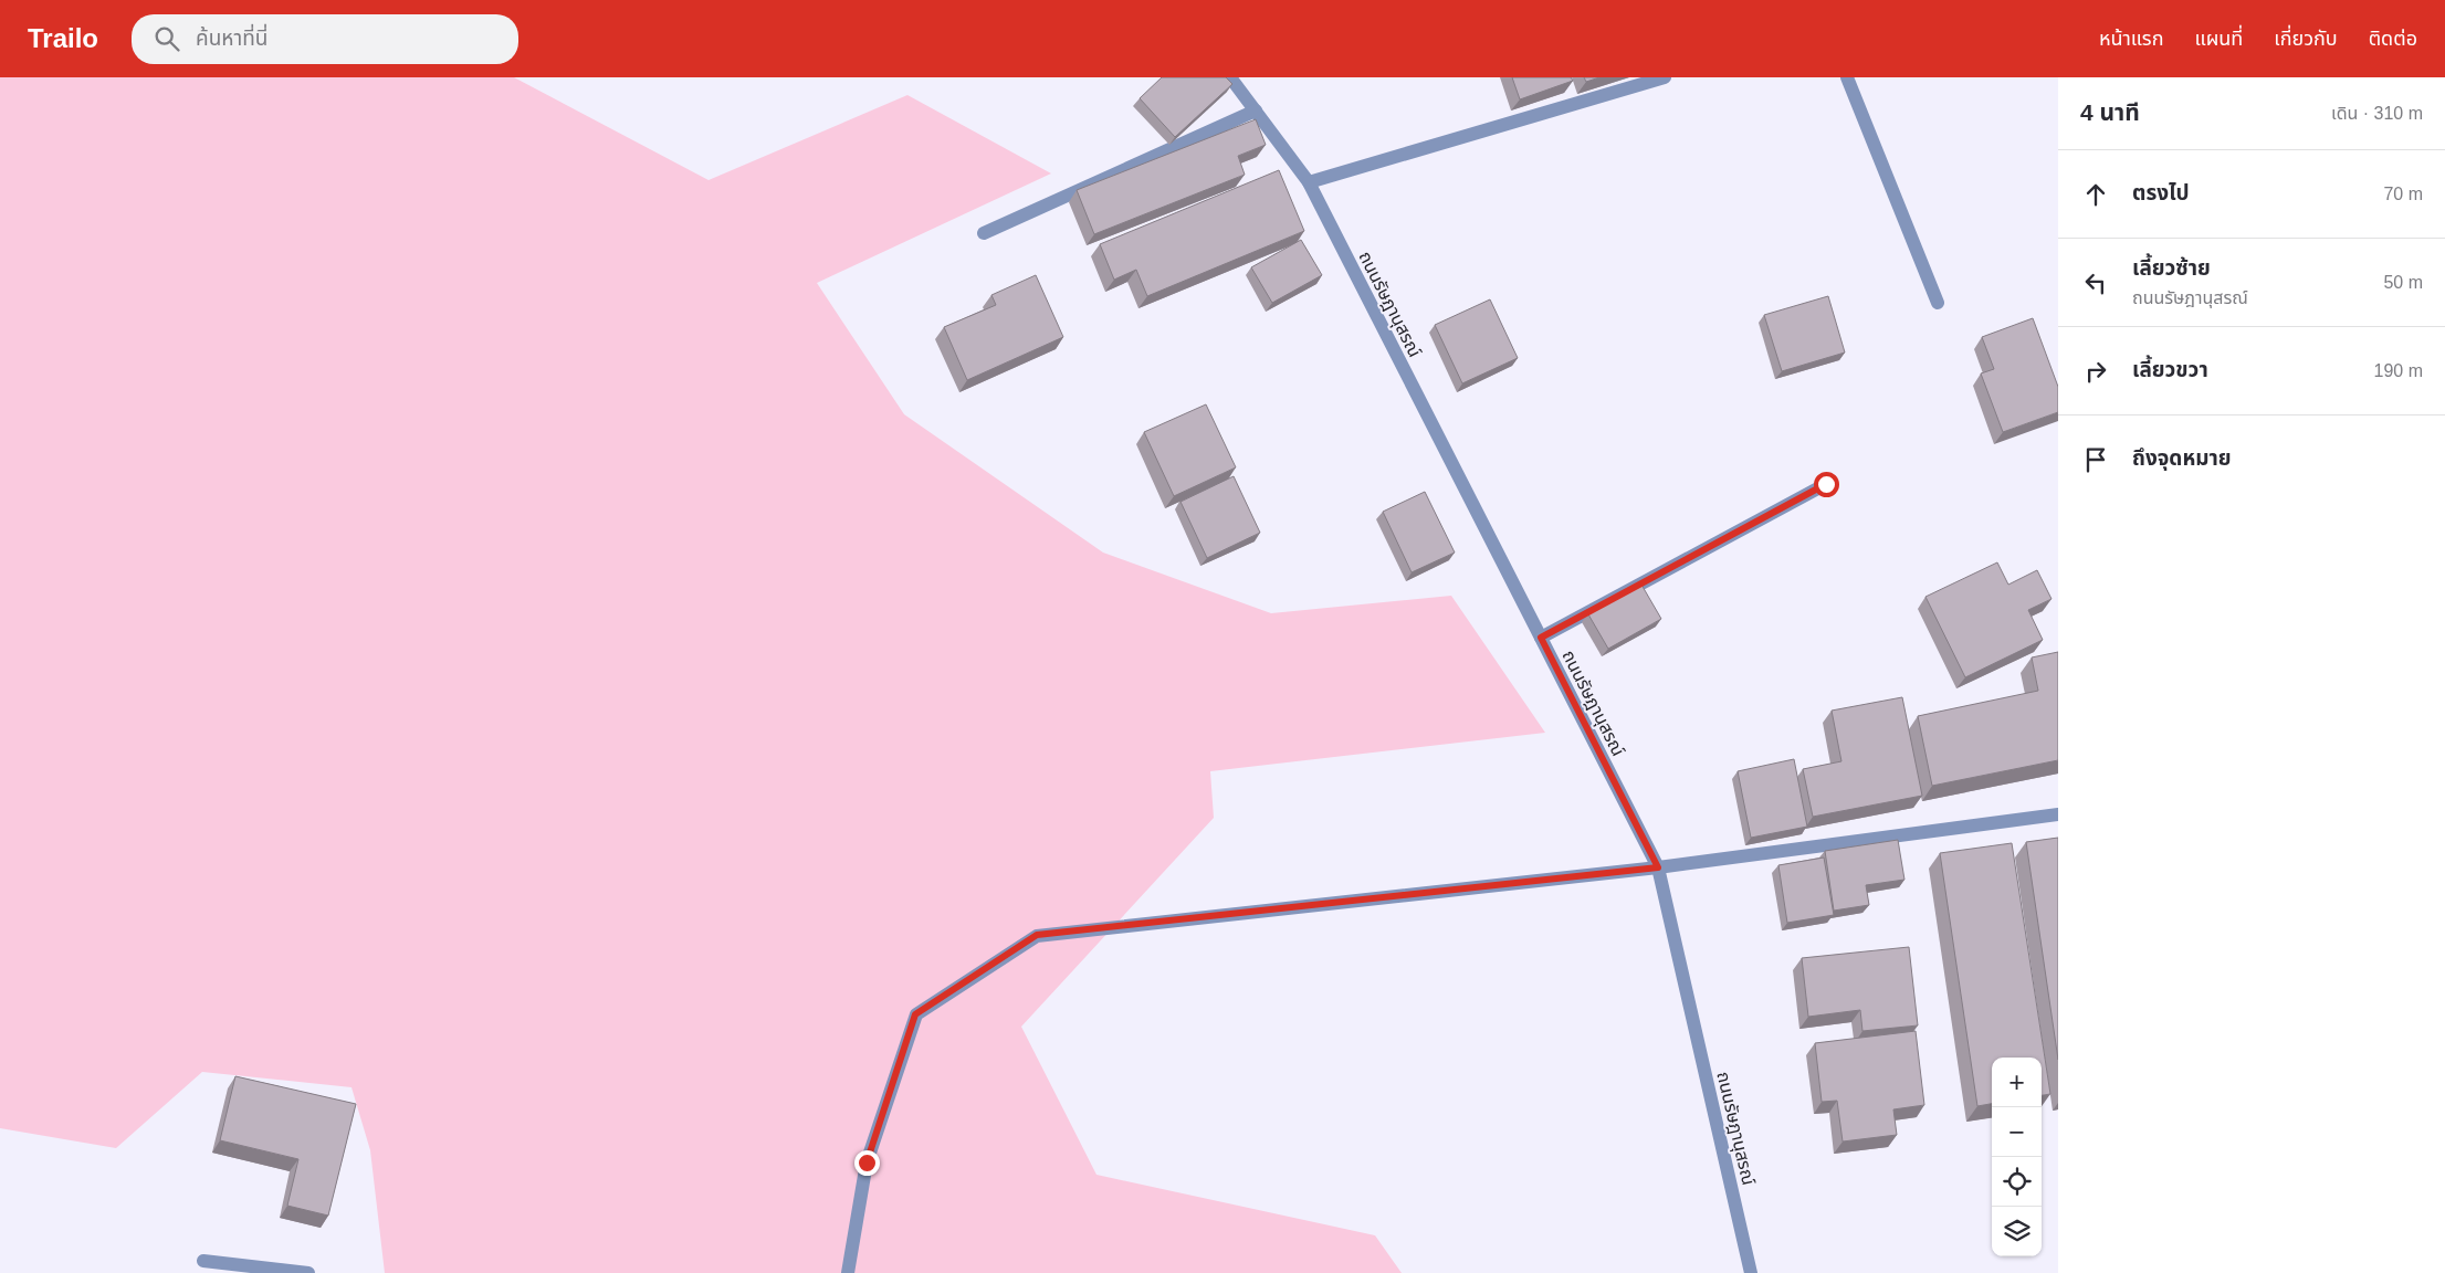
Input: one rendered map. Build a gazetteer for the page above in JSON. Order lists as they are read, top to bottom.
{
  "streets": {
    "street": ["ถนนรัษฎานุสรณ์"]
  },
  "page": {
    "header": "Trailo",
    "search": "ค้นหาที่นี่",
    "nav": [
      "หน้าแรก",
      "แผนที่",
      "เกี่ยวกับ",
      "ติดต่อ"
    ],
    "heading": ["4 นาที", "เดิน · 310 m"],
    "list": [
      ["ตรงไป", "70 m"],
      ["เลี้ยวซ้าย", "ถนนรัษฎานุสรณ์", "50 m"],
      ["เลี้ยวขวา", "190 m"],
      "ถึงจุดหมาย"
    ],
    "map_buttons": ["+", "−"]
  }
}
